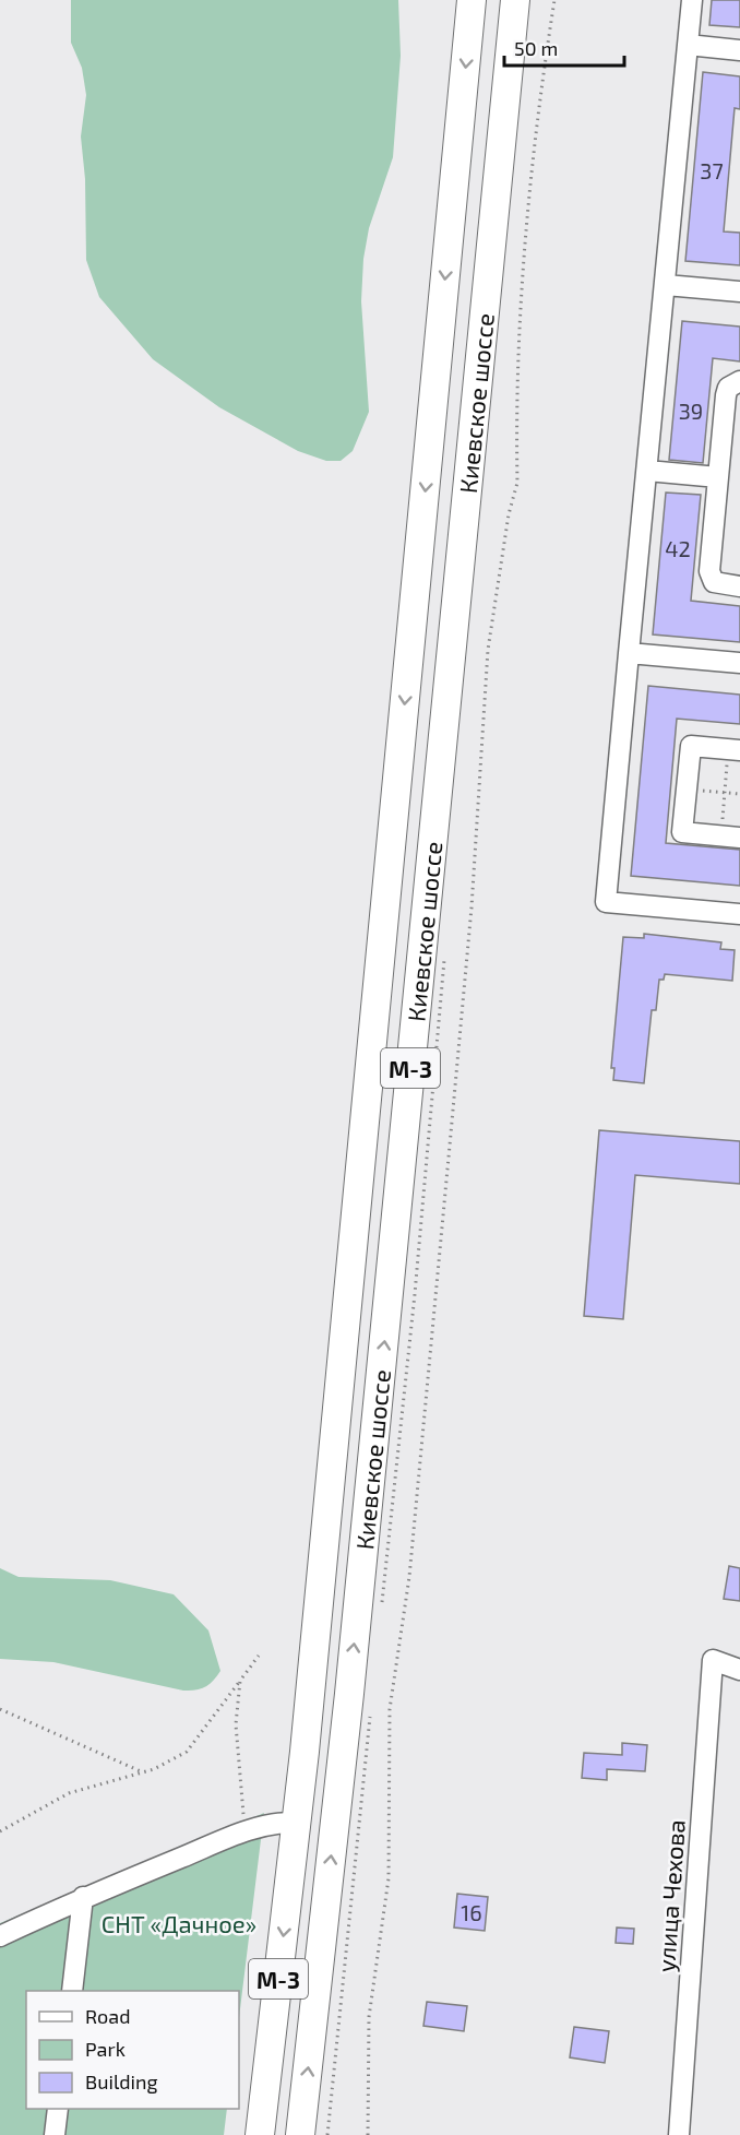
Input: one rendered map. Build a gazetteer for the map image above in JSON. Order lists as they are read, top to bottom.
{
  "streets": {
    "highway": ["Киевское шоссе", "М-3"],
    "street": ["улица Чехова"]
  },
  "parks": ["СНТ «Дачное»"],
  "house_numbers": [
    "37",
    "39",
    "42",
    "16"
  ],
  "legend": ["Road", "Park", "Building"],
  "scale_bar": "50 m"
}
